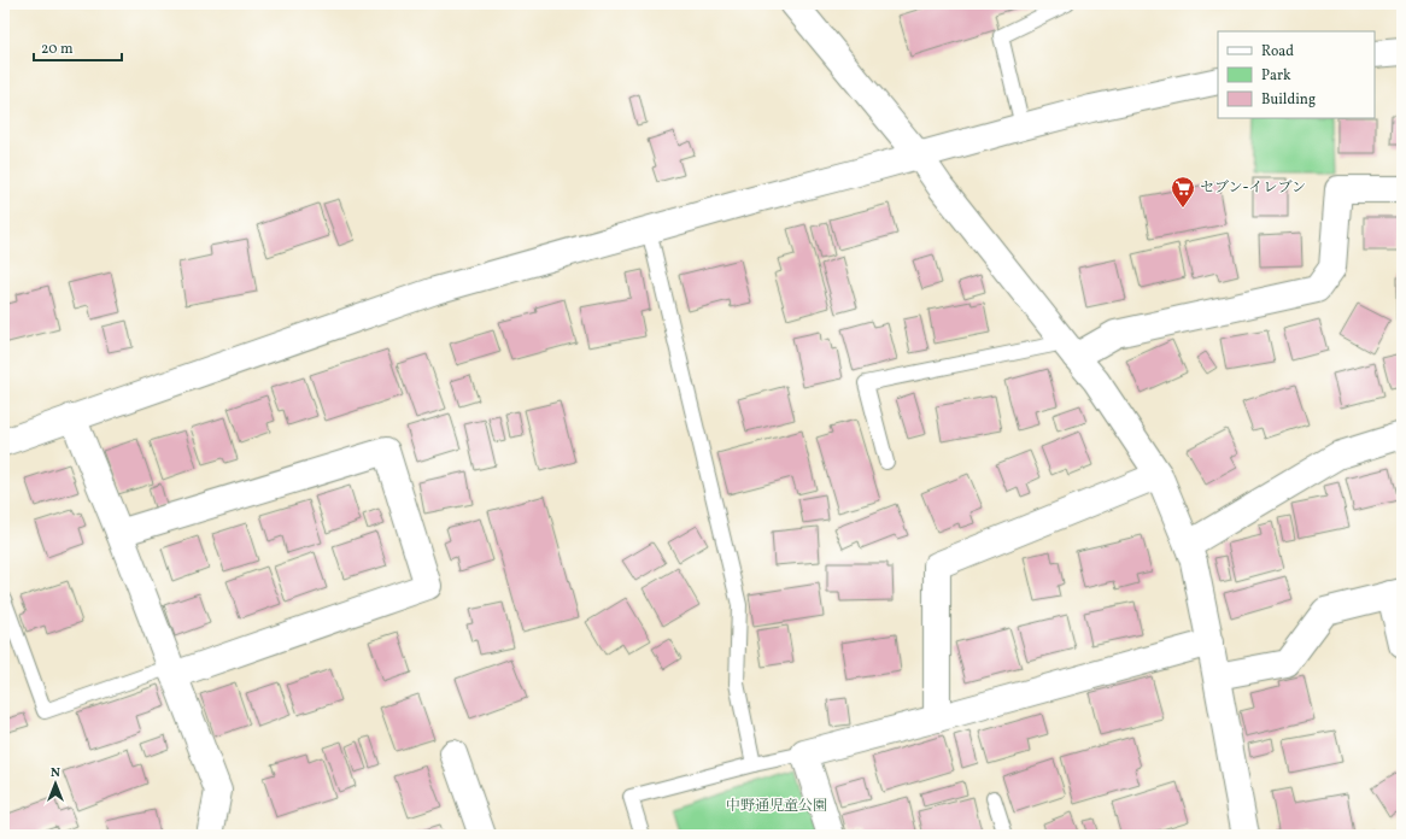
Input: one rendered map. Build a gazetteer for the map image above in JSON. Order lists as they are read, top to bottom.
{
  "parks": ["中野通児童公園"],
  "places": {
    "supermarket": ["セブン-イレブン"]
  },
  "legend": ["Road", "Park", "Building"],
  "scale_bar": "20 m",
  "north": "top"
}
